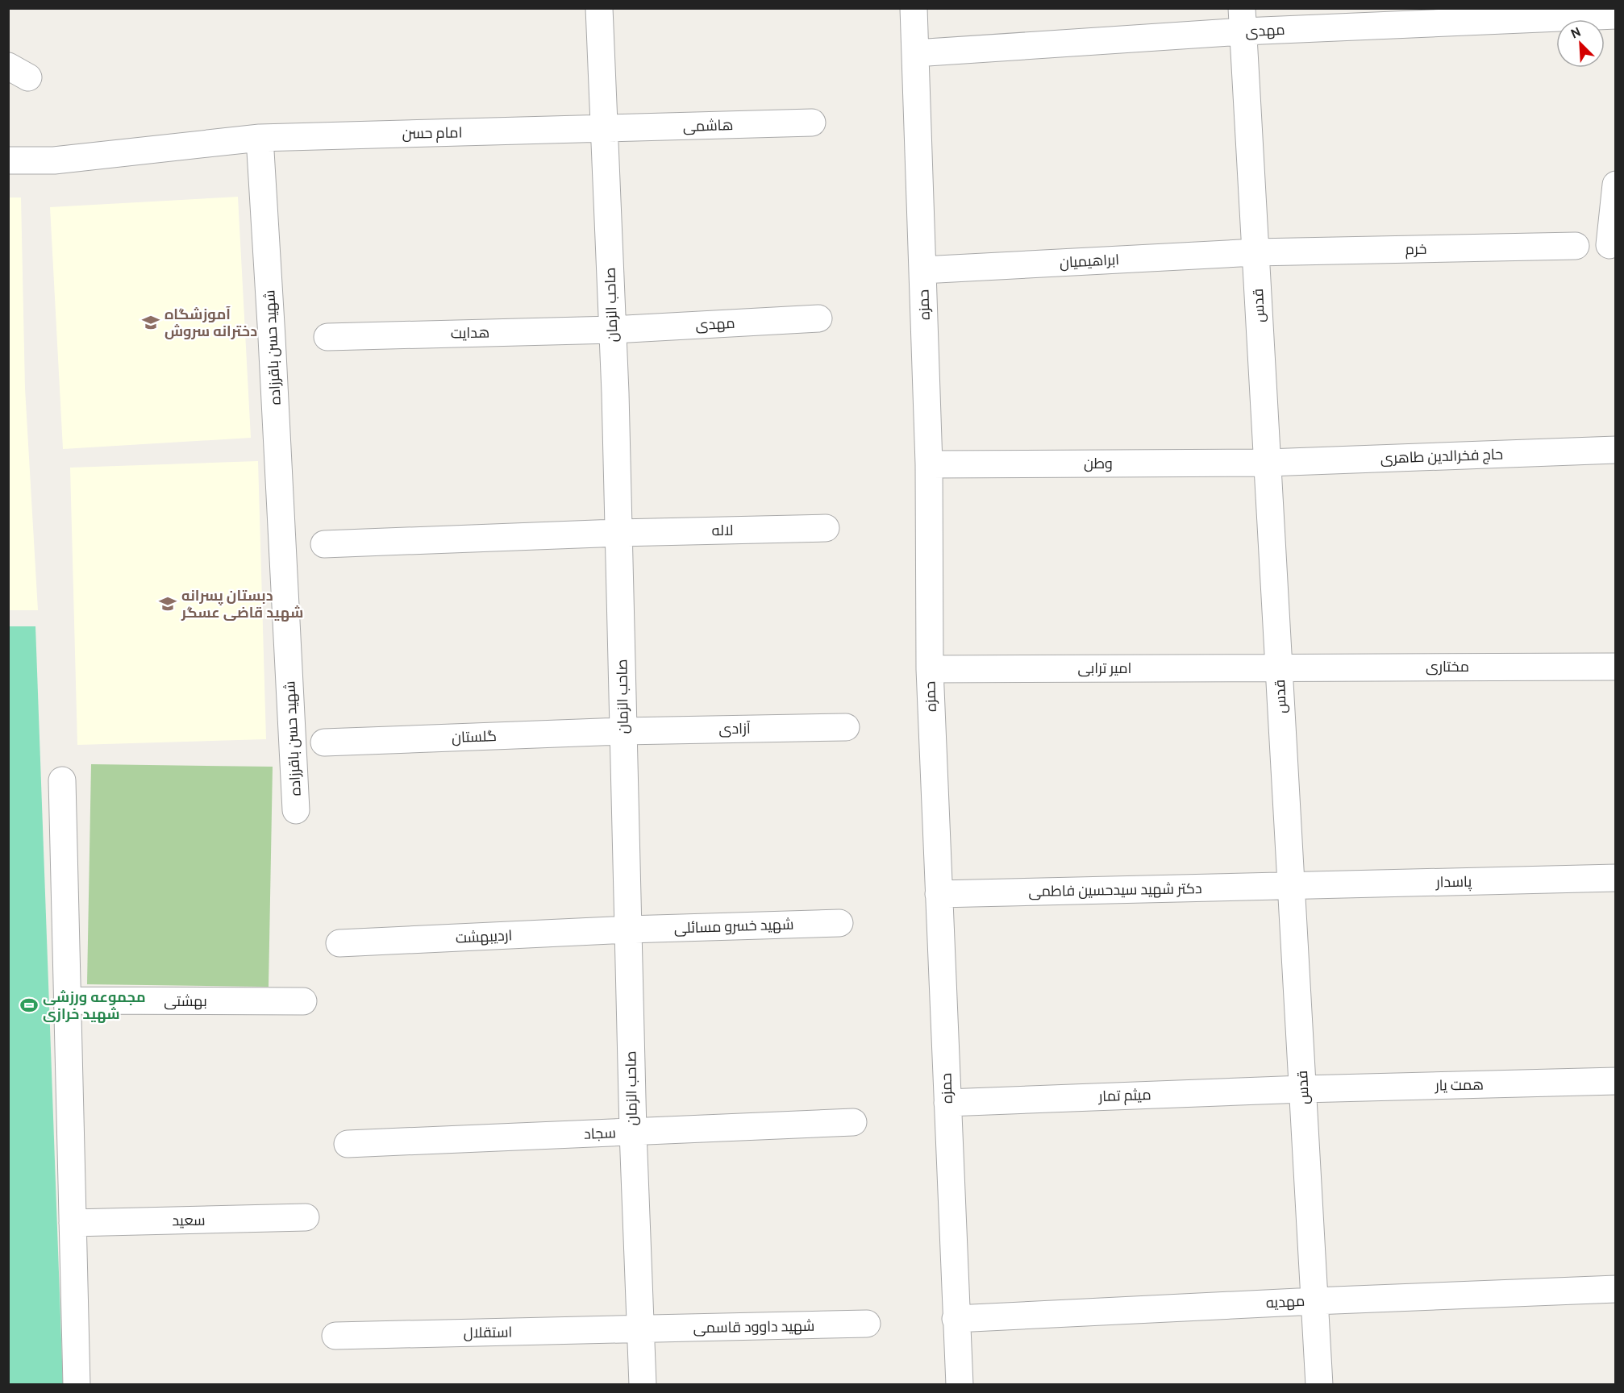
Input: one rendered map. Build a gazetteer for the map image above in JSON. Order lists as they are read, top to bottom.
{
  "streets": {
    "street": [
      "مهدی",
      "هاشمی",
      "امام حسن",
      "خرم",
      "ابراهیمیان",
      "صاحب الزمان",
      "حمزه",
      "قدس",
      "هدایت",
      "شهید حسن باقرزاده",
      "حاج فخرالدین طاهری",
      "وطن",
      "لاله",
      "مختاری",
      "امیر ترابی",
      "آزادی",
      "گلستان",
      "پاسدار",
      "دکتر شهید سیدحسین فاطمی",
      "شهید خسرو مسائلی",
      "اردیبهشت",
      "بهشتی",
      "همت یار",
      "میثم تمار",
      "سجاد",
      "سعید",
      "مهدیه",
      "شهید داوود قاسمی",
      "استقلال"
    ]
  },
  "crossings": [
    ["مهدی", "صاحب الزمان"],
    ["مهدی", "حمزه"],
    ["مهدی", "قدس"],
    ["مهدی", "هدایت"],
    ["هاشمی", "امام حسن"],
    ["هاشمی", "صاحب الزمان"],
    ["امام حسن", "صاحب الزمان"],
    ["امام حسن", "شهید حسن باقرزاده"],
    ["خرم", "ابراهیمیان"],
    ["خرم", "قدس"],
    ["ابراهیمیان", "حمزه"],
    ["ابراهیمیان", "قدس"],
    ["صاحب الزمان", "هدایت"],
    ["صاحب الزمان", "لاله"],
    ["صاحب الزمان", "آزادی"],
    ["صاحب الزمان", "گلستان"],
    ["صاحب الزمان", "شهید خسرو مسائلی"],
    ["صاحب الزمان", "اردیبهشت"],
    ["صاحب الزمان", "سجاد"],
    ["صاحب الزمان", "شهید داوود قاسمی"],
    ["صاحب الزمان", "استقلال"],
    ["حمزه", "وطن"],
    ["حمزه", "امیر ترابی"],
    ["حمزه", "دکتر شهید سیدحسین فاطمی"],
    ["حمزه", "میثم تمار"],
    ["حمزه", "مهدیه"],
    ["قدس", "حاج فخرالدین طاهری"],
    ["قدس", "وطن"],
    ["قدس", "مختاری"],
    ["قدس", "امیر ترابی"],
    ["قدس", "پاسدار"],
    ["قدس", "دکتر شهید سیدحسین فاطمی"],
    ["قدس", "همت یار"],
    ["قدس", "میثم تمار"],
    ["قدس", "مهدیه"],
    ["حاج فخرالدین طاهری", "وطن"],
    ["مختاری", "امیر ترابی"],
    ["آزادی", "گلستان"],
    ["پاسدار", "دکتر شهید سیدحسین فاطمی"],
    ["شهید خسرو مسائلی", "اردیبهشت"],
    ["همت یار", "میثم تمار"],
    ["شهید داوود قاسمی", "استقلال"]
  ],
  "places": {
    "school or university": ["آموزشگاه دخترانه سروش", "دبستان پسرانه شهید قاضی عسگر"],
    "sports": ["مجموعه ورزشی شهید خرازی"]
  },
  "north": "top left"
}
